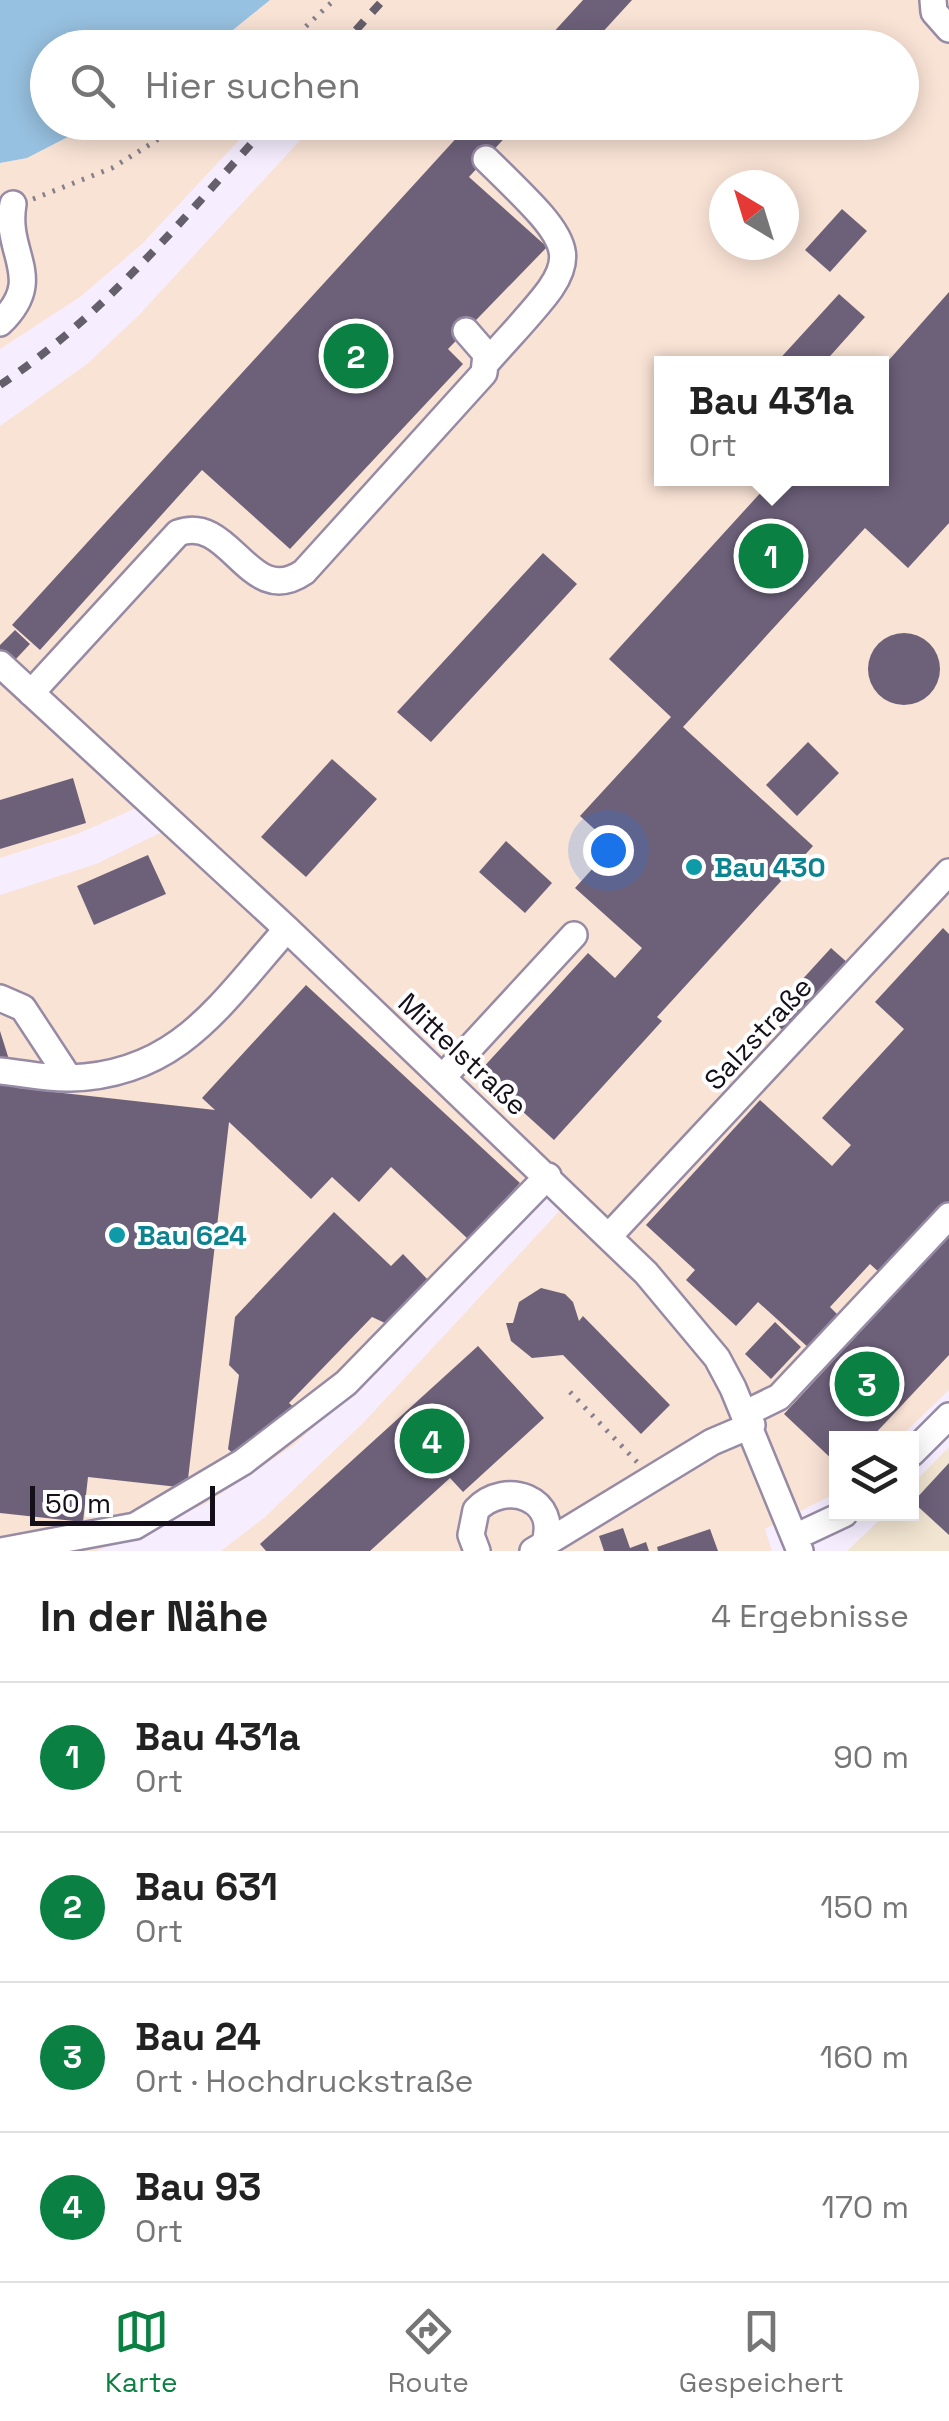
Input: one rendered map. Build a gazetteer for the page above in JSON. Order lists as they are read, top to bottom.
{
  "streets": {
    "street": ["Salzstraße", "Mittelstraße"]
  },
  "crossings": [
    ["Salzstraße", "Mittelstraße"]
  ],
  "places": ["Bau 430", "Bau 624"],
  "scale_bar": "50 m",
  "north": "top left",
  "page": {
    "search": "Hier suchen",
    "pins": [
      "2",
      "1",
      "3",
      "4"
    ],
    "popup": ["Bau 431a", "Ort"],
    "scale": "50 m",
    "heading": ["In der Nähe", "4 Ergebnisse"],
    "list": [
      {
        "mark": "1",
        "name": "Bau 431a",
        "note": "Ort",
        "value": "90 m"
      },
      {
        "mark": "2",
        "name": "Bau 631",
        "note": "Ort",
        "value": "150 m"
      },
      {
        "mark": "3",
        "name": "Bau 24",
        "note": "Ort · Hochdruckstraße",
        "value": "160 m"
      },
      {
        "mark": "4",
        "name": "Bau 93",
        "note": "Ort",
        "value": "170 m"
      }
    ],
    "nav": ["Karte", "Route", "Gespeichert"]
  }
}
